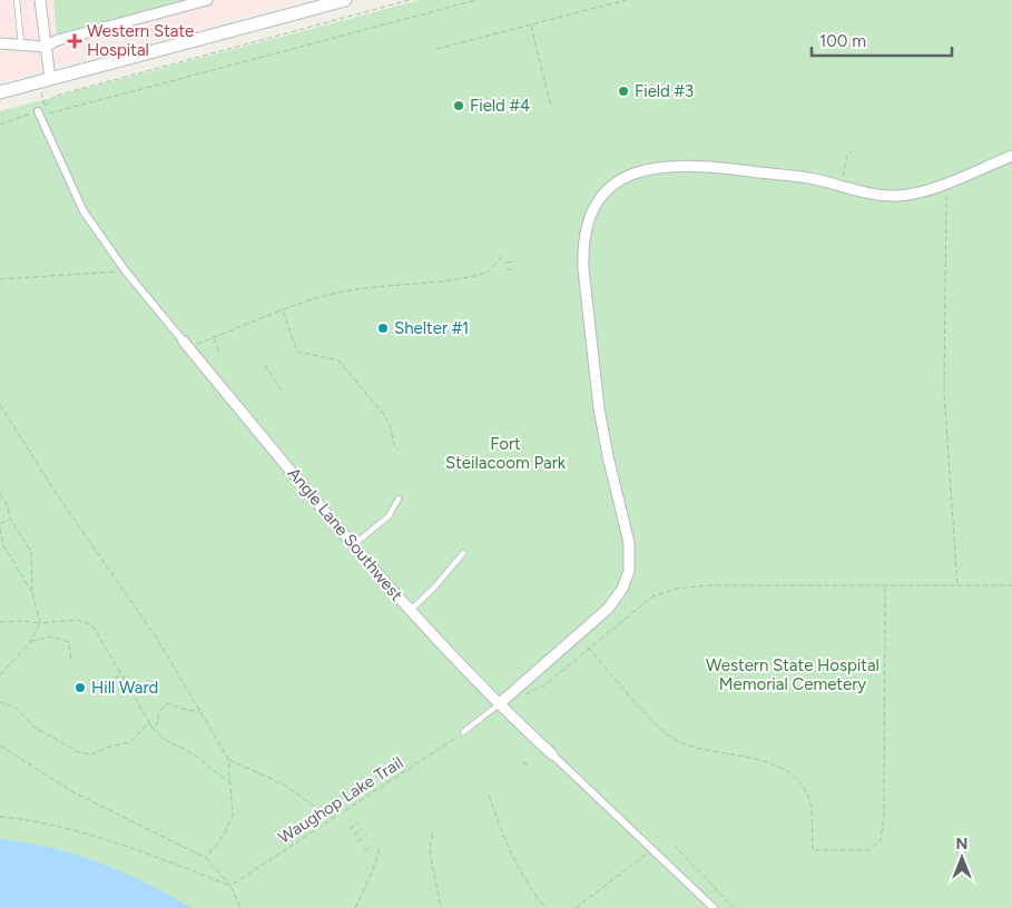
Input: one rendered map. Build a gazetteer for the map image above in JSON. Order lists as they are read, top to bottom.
{
  "streets": {
    "street": ["Angle Lane Southwest"],
    "path": ["Waughop Lake Trail"]
  },
  "parks": ["Fort Steilacoom Park", "Western State Hospital Memorial Cemetery"],
  "places": {
    "health": ["Western State Hospital"],
    "other": [
      "Field #3",
      "Field #4",
      "Shelter #1",
      "Hill Ward"
    ]
  },
  "scale_bar": "100 m",
  "north": "top"
}
